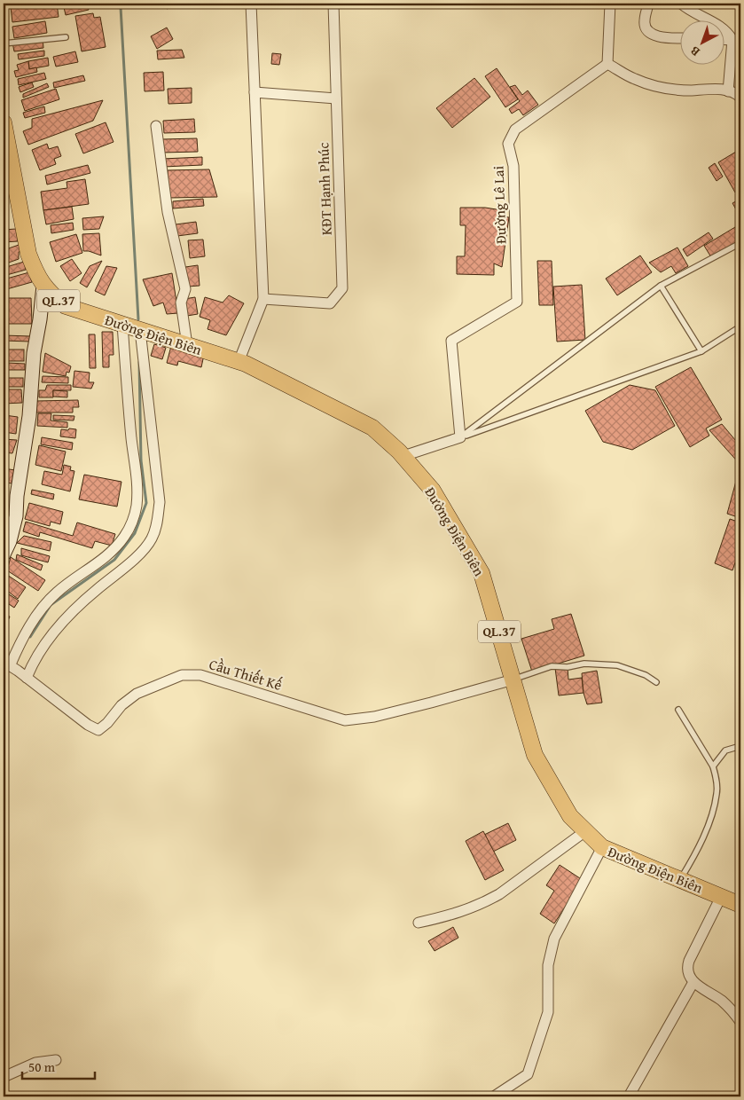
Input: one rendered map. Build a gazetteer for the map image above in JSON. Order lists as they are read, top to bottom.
{
  "streets": {
    "main road": ["QL.37", "Đường Điện Biên"],
    "street": ["KĐT Hạnh Phúc", "Đường Lê Lai", "Cầu Thiết Kế"]
  },
  "crossings": [
    ["Đường Điện Biên", "Cầu Thiết Kế"]
  ],
  "scale_bar": "50 m",
  "north": "bottom left"
}
